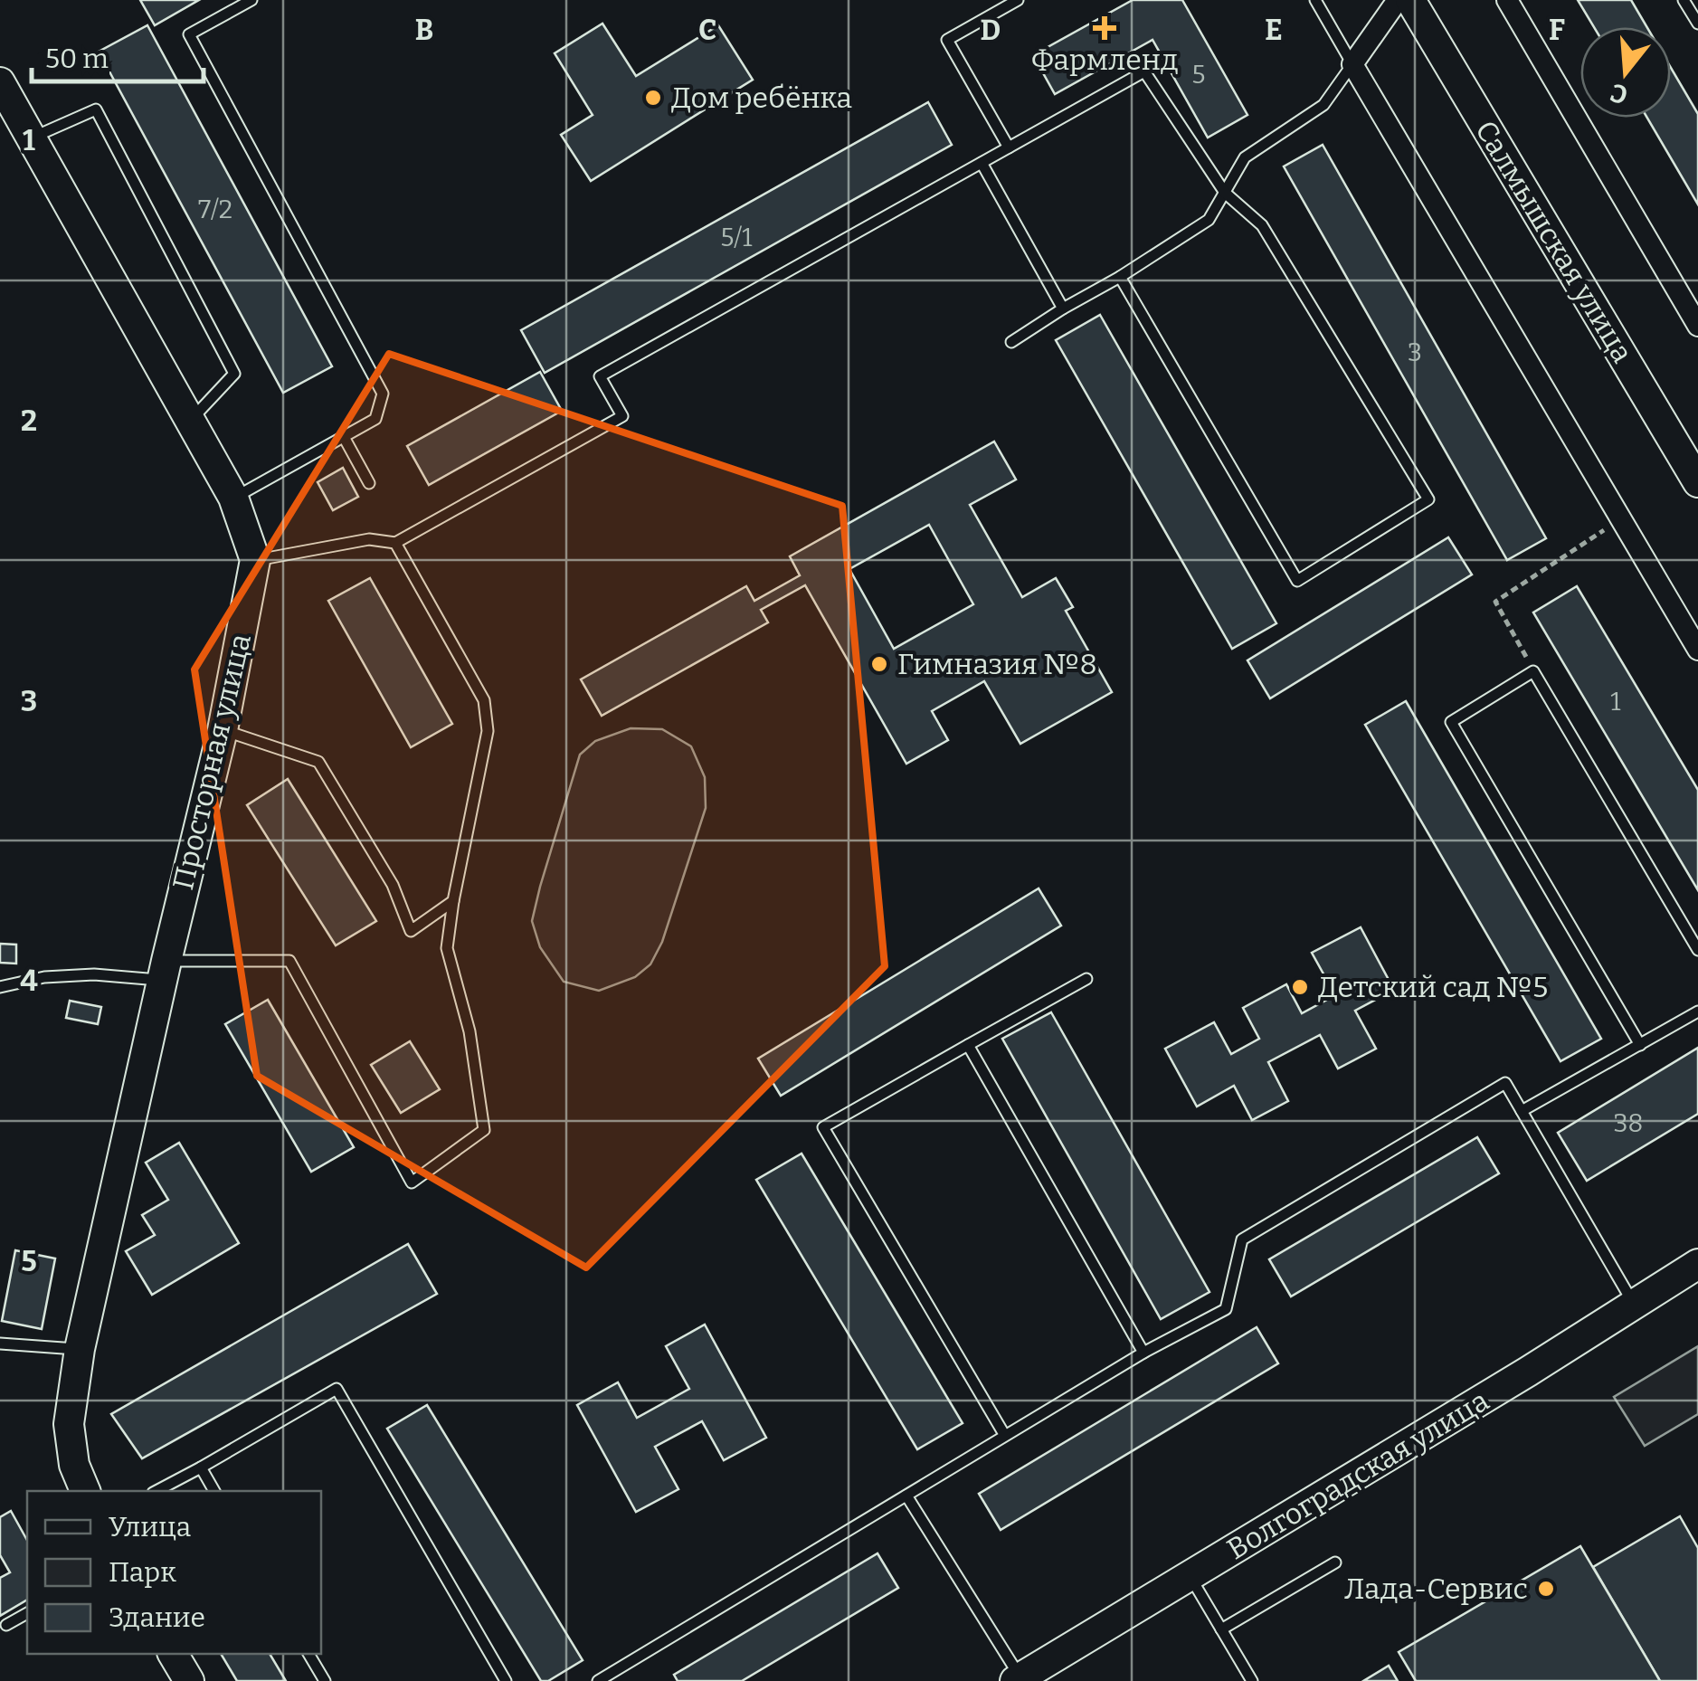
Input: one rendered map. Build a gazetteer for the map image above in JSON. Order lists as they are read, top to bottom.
{
  "streets": {
    "street": ["Салмышская улица", "Просторная улица", "Волгоградская улица"]
  },
  "places": {
    "health": ["Фармленд"],
    "other": [
      "Дом ребёнка",
      "Гимназия №8",
      "Детский сад №5",
      "Лада-Сервис"
    ]
  },
  "house_numbers": [
    "5",
    "7/2",
    "5/1",
    "3",
    "1",
    "38"
  ],
  "legend": ["Улица", "Парк", "Здание"],
  "scale_bar": "50 m",
  "north": "bottom",
  "grid": {
    "columns": [
      "B",
      "C",
      "D",
      "E",
      "F"
    ],
    "rows": [
      "1",
      "2",
      "3",
      "4",
      "5"
    ]
  }
}
